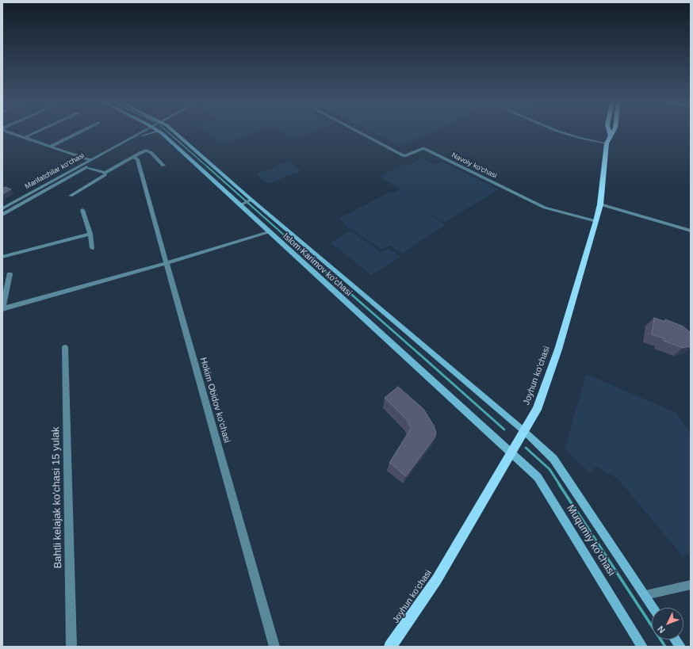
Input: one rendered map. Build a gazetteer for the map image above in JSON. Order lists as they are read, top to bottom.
{
  "streets": {
    "main road": ["Islom Karimov ko'chasi", "Joyhun ko'chasi", "Muqumiy ko'chasi"],
    "street": [
      "Navoiy ko'chasi",
      "Marifatchilar ko'chasi",
      "Hokim Obidov ko'chasi",
      "Bahtli kelajak ko'chasi 15 yulak"
    ]
  },
  "crossings": [
    ["Navoiy ko'chasi", "Joyhun ko'chasi"],
    ["Islom Karimov ko'chasi", "Joyhun ko'chasi"],
    ["Islom Karimov ko'chasi", "Muqumiy ko'chasi"],
    ["Joyhun ko'chasi", "Muqumiy ko'chasi"]
  ],
  "north": "bottom left"
}
